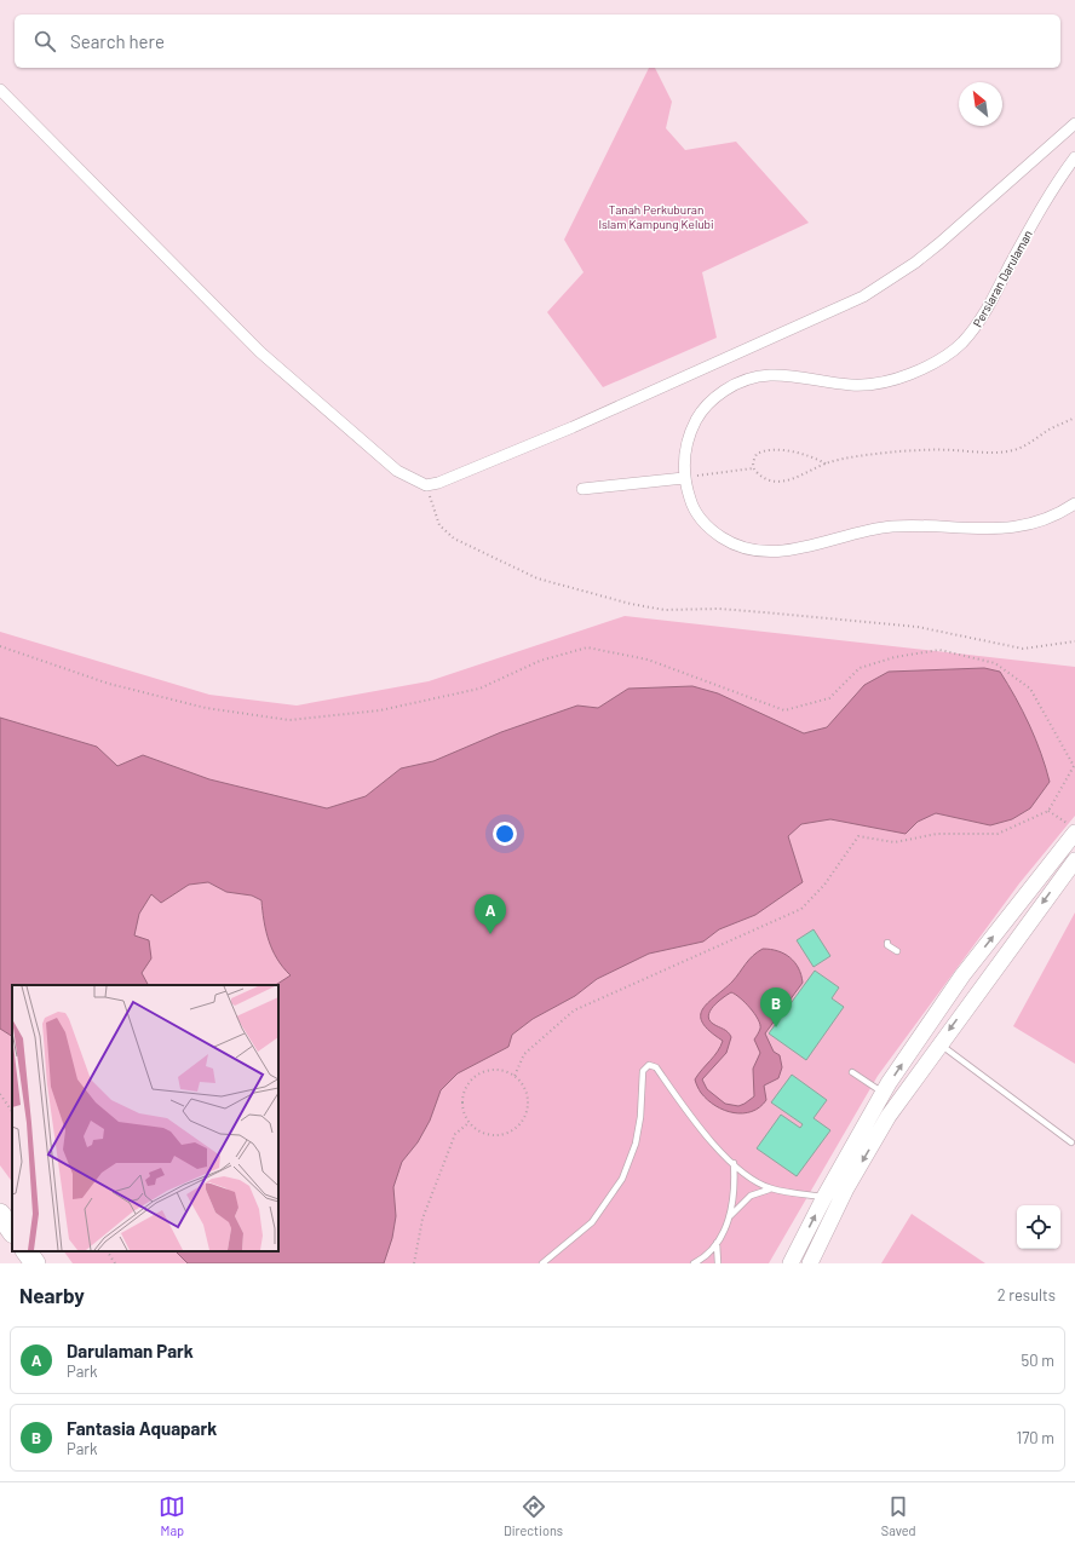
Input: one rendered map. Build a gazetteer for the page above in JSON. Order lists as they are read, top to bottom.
{
  "streets": {
    "street": ["Persiaran Darulaman"]
  },
  "parks": ["Tanah Perkuburan Islam Kampung Kelubi"],
  "north": "top left",
  "page": {
    "search": "Search here",
    "pins": ["A", "B"],
    "heading": ["Nearby", "2 results"],
    "list": [
      {
        "mark": "A",
        "name": "Darulaman Park",
        "note": "Park",
        "value": "50 m"
      },
      {
        "mark": "B",
        "name": "Fantasia Aquapark",
        "note": "Park",
        "value": "170 m"
      }
    ],
    "nav": ["Map", "Directions", "Saved"]
  }
}
